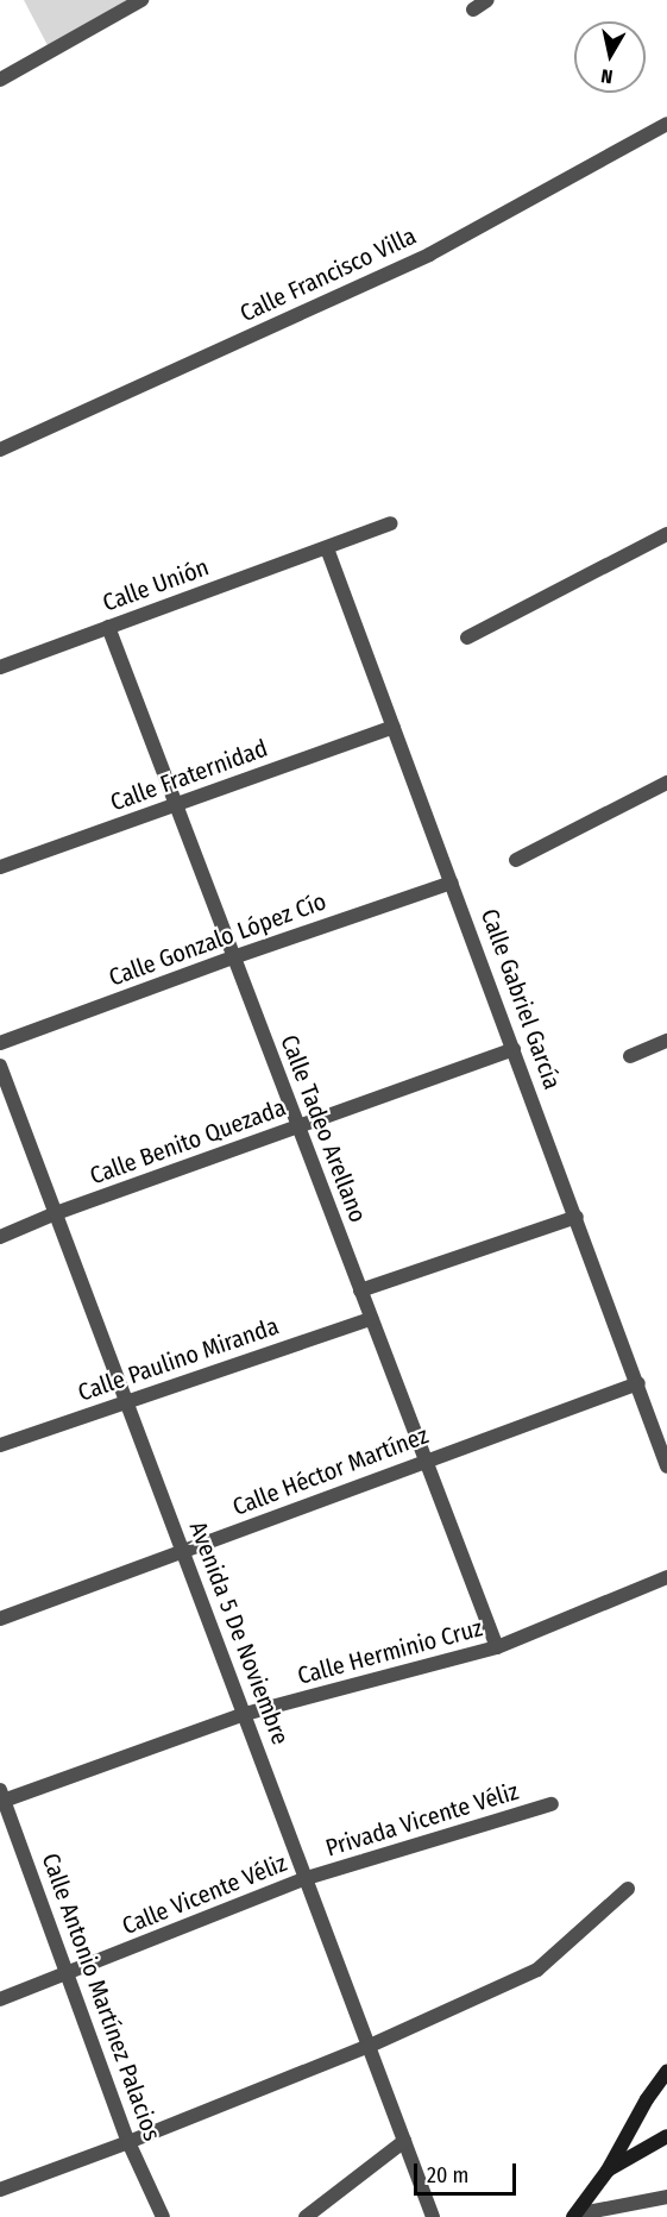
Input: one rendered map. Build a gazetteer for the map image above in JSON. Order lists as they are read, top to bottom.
{
  "streets": {
    "street": [
      "Calle Francisco Villa",
      "Calle Unión",
      "Calle Fraternidad",
      "Calle Gonzalo López Cío",
      "Calle Gabriel García",
      "Calle Tadeo Arellano",
      "Calle Benito Quezada",
      "Calle Paulino Miranda",
      "Calle Héctor Martínez",
      "Avenida 5 De Noviembre",
      "Calle Herminio Cruz",
      "Privada Vicente Véliz",
      "Calle Vicente Véliz",
      "Calle Antonio Martínez Palacios"
    ]
  },
  "crossings": [
    ["Calle Unión", "Calle Gabriel García"],
    ["Calle Unión", "Calle Tadeo Arellano"],
    ["Calle Fraternidad", "Calle Gabriel García"],
    ["Calle Fraternidad", "Calle Tadeo Arellano"],
    ["Calle Gonzalo López Cío", "Calle Gabriel García"],
    ["Calle Gonzalo López Cío", "Calle Tadeo Arellano"],
    ["Calle Gabriel García", "Calle Benito Quezada"],
    ["Calle Gabriel García", "Calle Héctor Martínez"],
    ["Calle Tadeo Arellano", "Calle Benito Quezada"],
    ["Calle Tadeo Arellano", "Calle Paulino Miranda"],
    ["Calle Tadeo Arellano", "Calle Héctor Martínez"],
    ["Calle Tadeo Arellano", "Calle Herminio Cruz"],
    ["Calle Benito Quezada", "Avenida 5 De Noviembre"],
    ["Calle Paulino Miranda", "Avenida 5 De Noviembre"],
    ["Calle Héctor Martínez", "Avenida 5 De Noviembre"],
    ["Avenida 5 De Noviembre", "Calle Herminio Cruz"],
    ["Avenida 5 De Noviembre", "Privada Vicente Véliz"],
    ["Avenida 5 De Noviembre", "Calle Vicente Véliz"],
    ["Calle Herminio Cruz", "Calle Antonio Martínez Palacios"],
    ["Privada Vicente Véliz", "Calle Vicente Véliz"],
    ["Calle Vicente Véliz", "Calle Antonio Martínez Palacios"]
  ],
  "scale_bar": "20 m",
  "north": "bottom"
}
